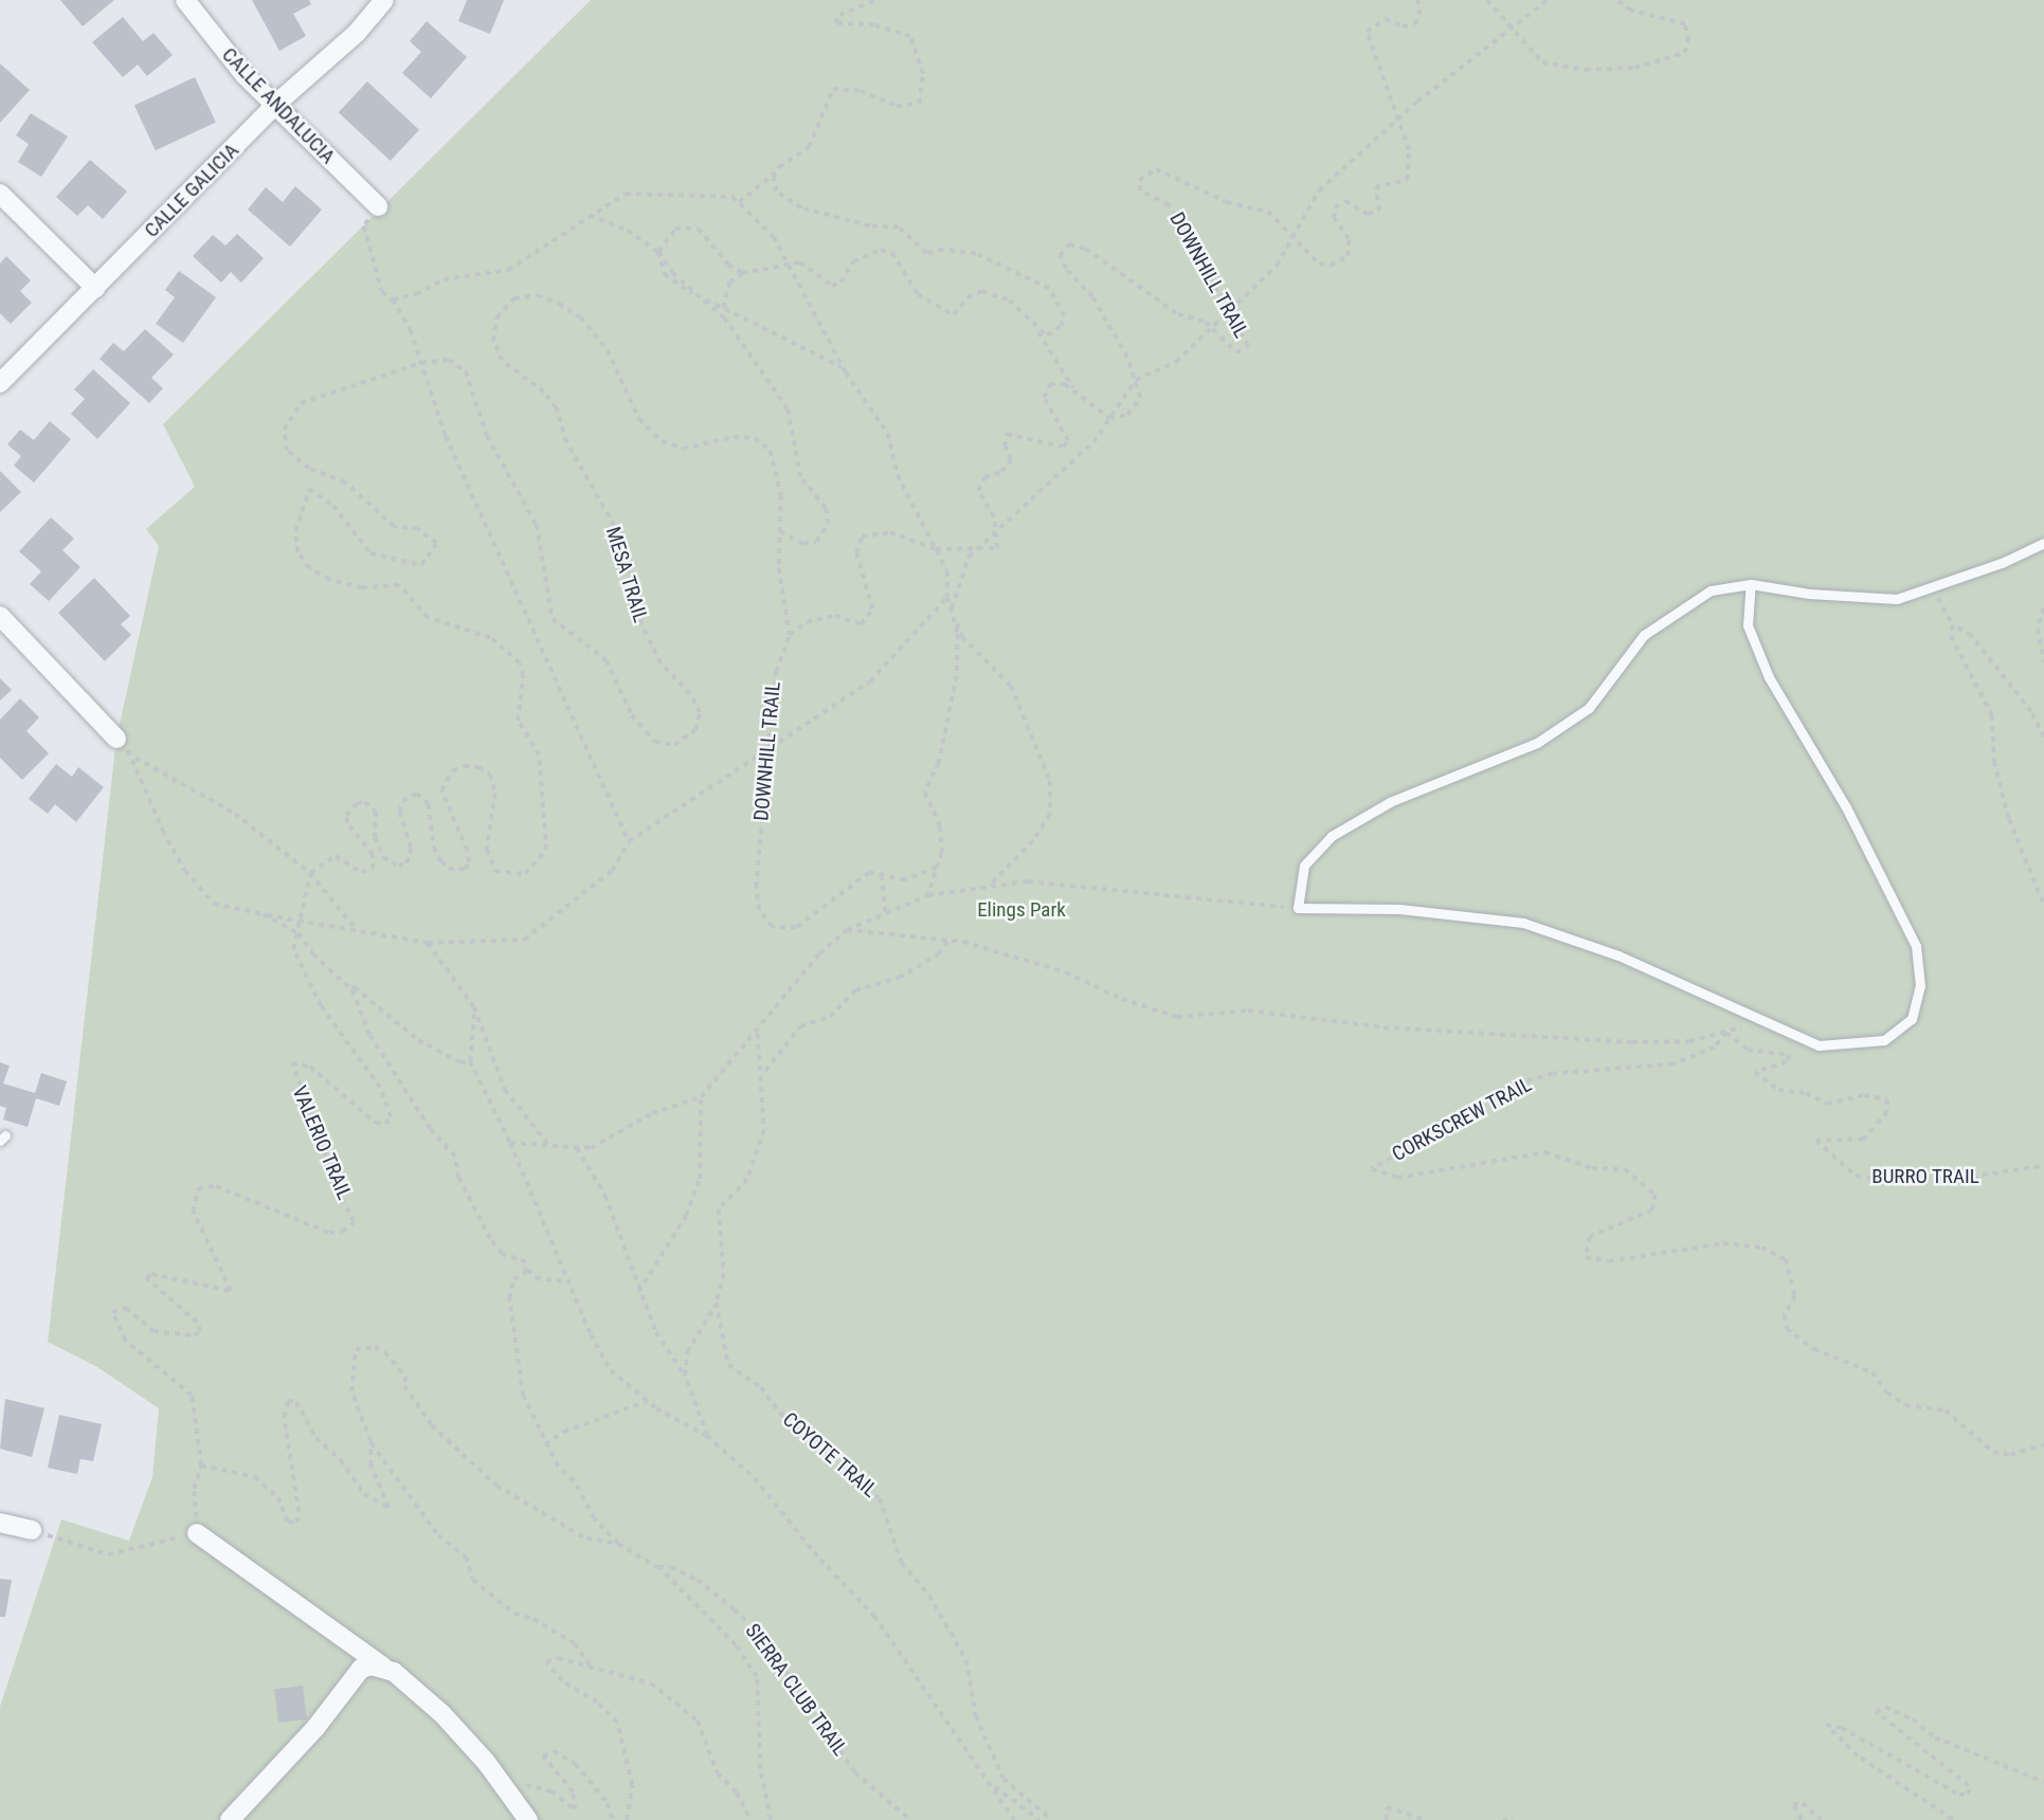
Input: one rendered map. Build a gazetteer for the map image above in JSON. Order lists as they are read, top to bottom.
{
  "streets": {
    "street": ["CALLE ANDALUCIA", "CALLE GALICIA"],
    "path": [
      "DOWNHILL TRAIL",
      "MESA TRAIL",
      "CORKSCREW TRAIL",
      "VALERIO TRAIL",
      "BURRO TRAIL",
      "COYOTE TRAIL",
      "SIERRA CLUB TRAIL"
    ]
  },
  "crossings": [
    ["CALLE ANDALUCIA", "CALLE GALICIA"],
    ["CORKSCREW TRAIL", "BURRO TRAIL"]
  ],
  "parks": ["Elings Park"]
}
